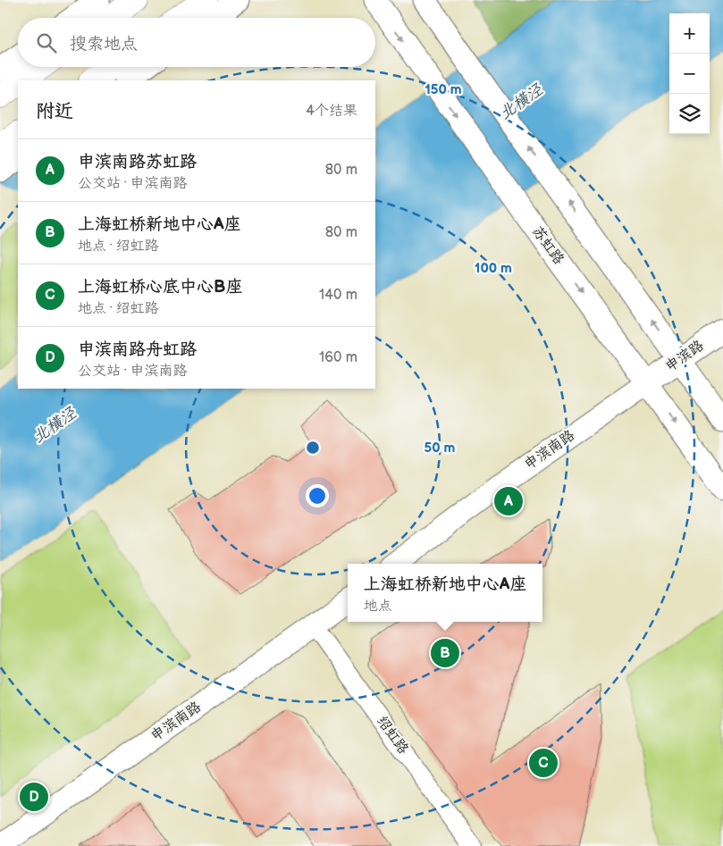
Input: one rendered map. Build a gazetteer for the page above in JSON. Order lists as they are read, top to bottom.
{
  "streets": {
    "main road": ["苏虹路", "申滨路", "申滨南路"],
    "street": ["绍虹路"]
  },
  "crossings": [
    ["苏虹路", "申滨路"],
    ["苏虹路", "申滨南路"],
    ["申滨路", "申滨南路"],
    ["申滨南路", "绍虹路"]
  ],
  "water": ["北横泾"],
  "page": {
    "map_buttons": ["+", "−"],
    "search": "搜索地点",
    "heading": ["附近", "4个结果"],
    "list": [
      {
        "mark": "A",
        "name": "申滨南路苏虹路",
        "note": "公交站 · 申滨南路",
        "value": "80 m"
      },
      {
        "mark": "B",
        "name": "上海虹桥新地中心A座",
        "note": "地点 · 绍虹路",
        "value": "80 m"
      },
      {
        "mark": "C",
        "name": "上海虹桥心底中心B座",
        "note": "地点 · 绍虹路",
        "value": "140 m"
      },
      {
        "mark": "D",
        "name": "申滨南路舟虹路",
        "note": "公交站 · 申滨南路",
        "value": "160 m"
      }
    ],
    "pins": [
      "A",
      "B",
      "C",
      "D"
    ],
    "popup": ["上海虹桥新地中心A座", "地点"]
  },
  "rings": ["150 m", "100 m", "50 m"]
}
